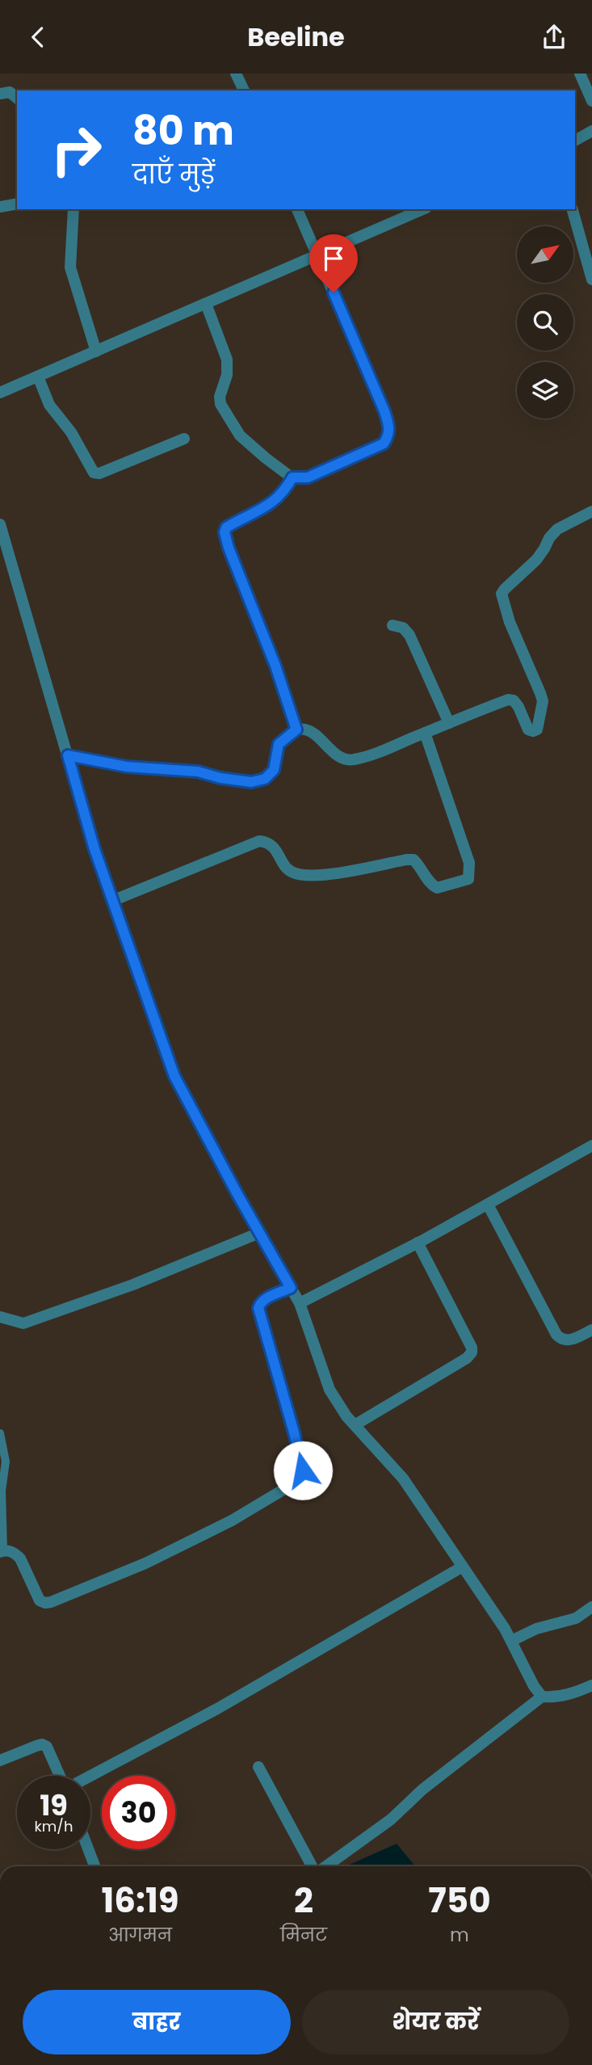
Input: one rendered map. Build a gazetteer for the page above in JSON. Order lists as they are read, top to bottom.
{
  "north": "top right",
  "page": {
    "header": "Beeline",
    "turn": ["80 m", "दाएँ मुड़ें"],
    "speed": "19 km/h",
    "limit": "30",
    "eta": [
      "16:19",
      "आगमन",
      "2",
      "मिनट",
      "750",
      "m"
    ],
    "buttons": ["बाहर", "शेयर करें"]
  }
}
